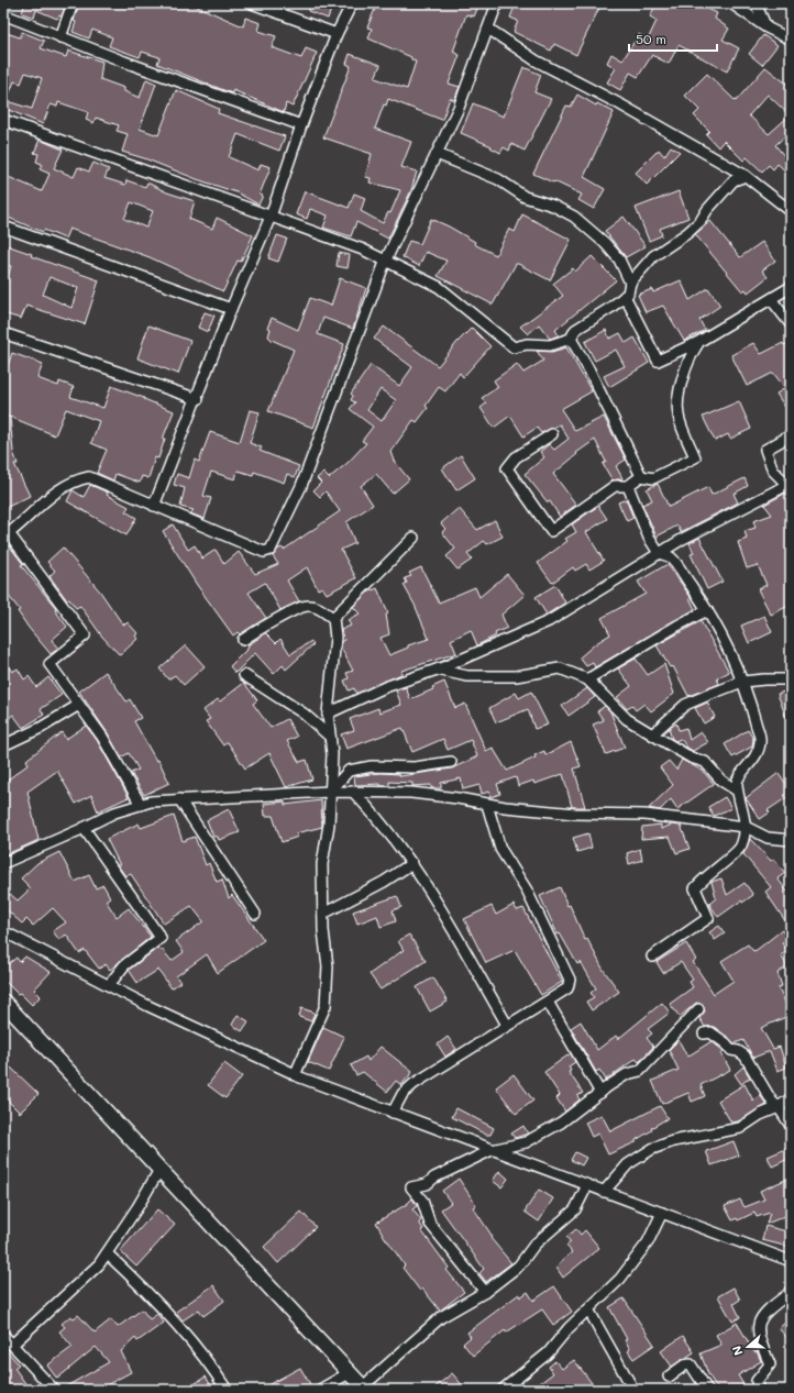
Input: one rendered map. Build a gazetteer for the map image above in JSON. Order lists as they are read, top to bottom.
{
  "scale_bar": "50 m",
  "north": "left"
}
